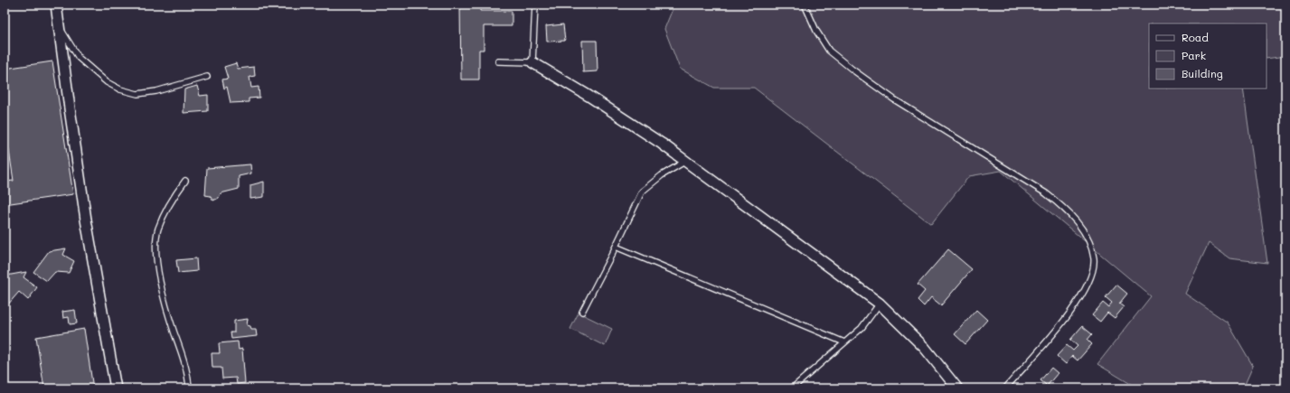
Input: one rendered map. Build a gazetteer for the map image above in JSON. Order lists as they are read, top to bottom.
{
  "legend": ["Road", "Park", "Building"]
}
